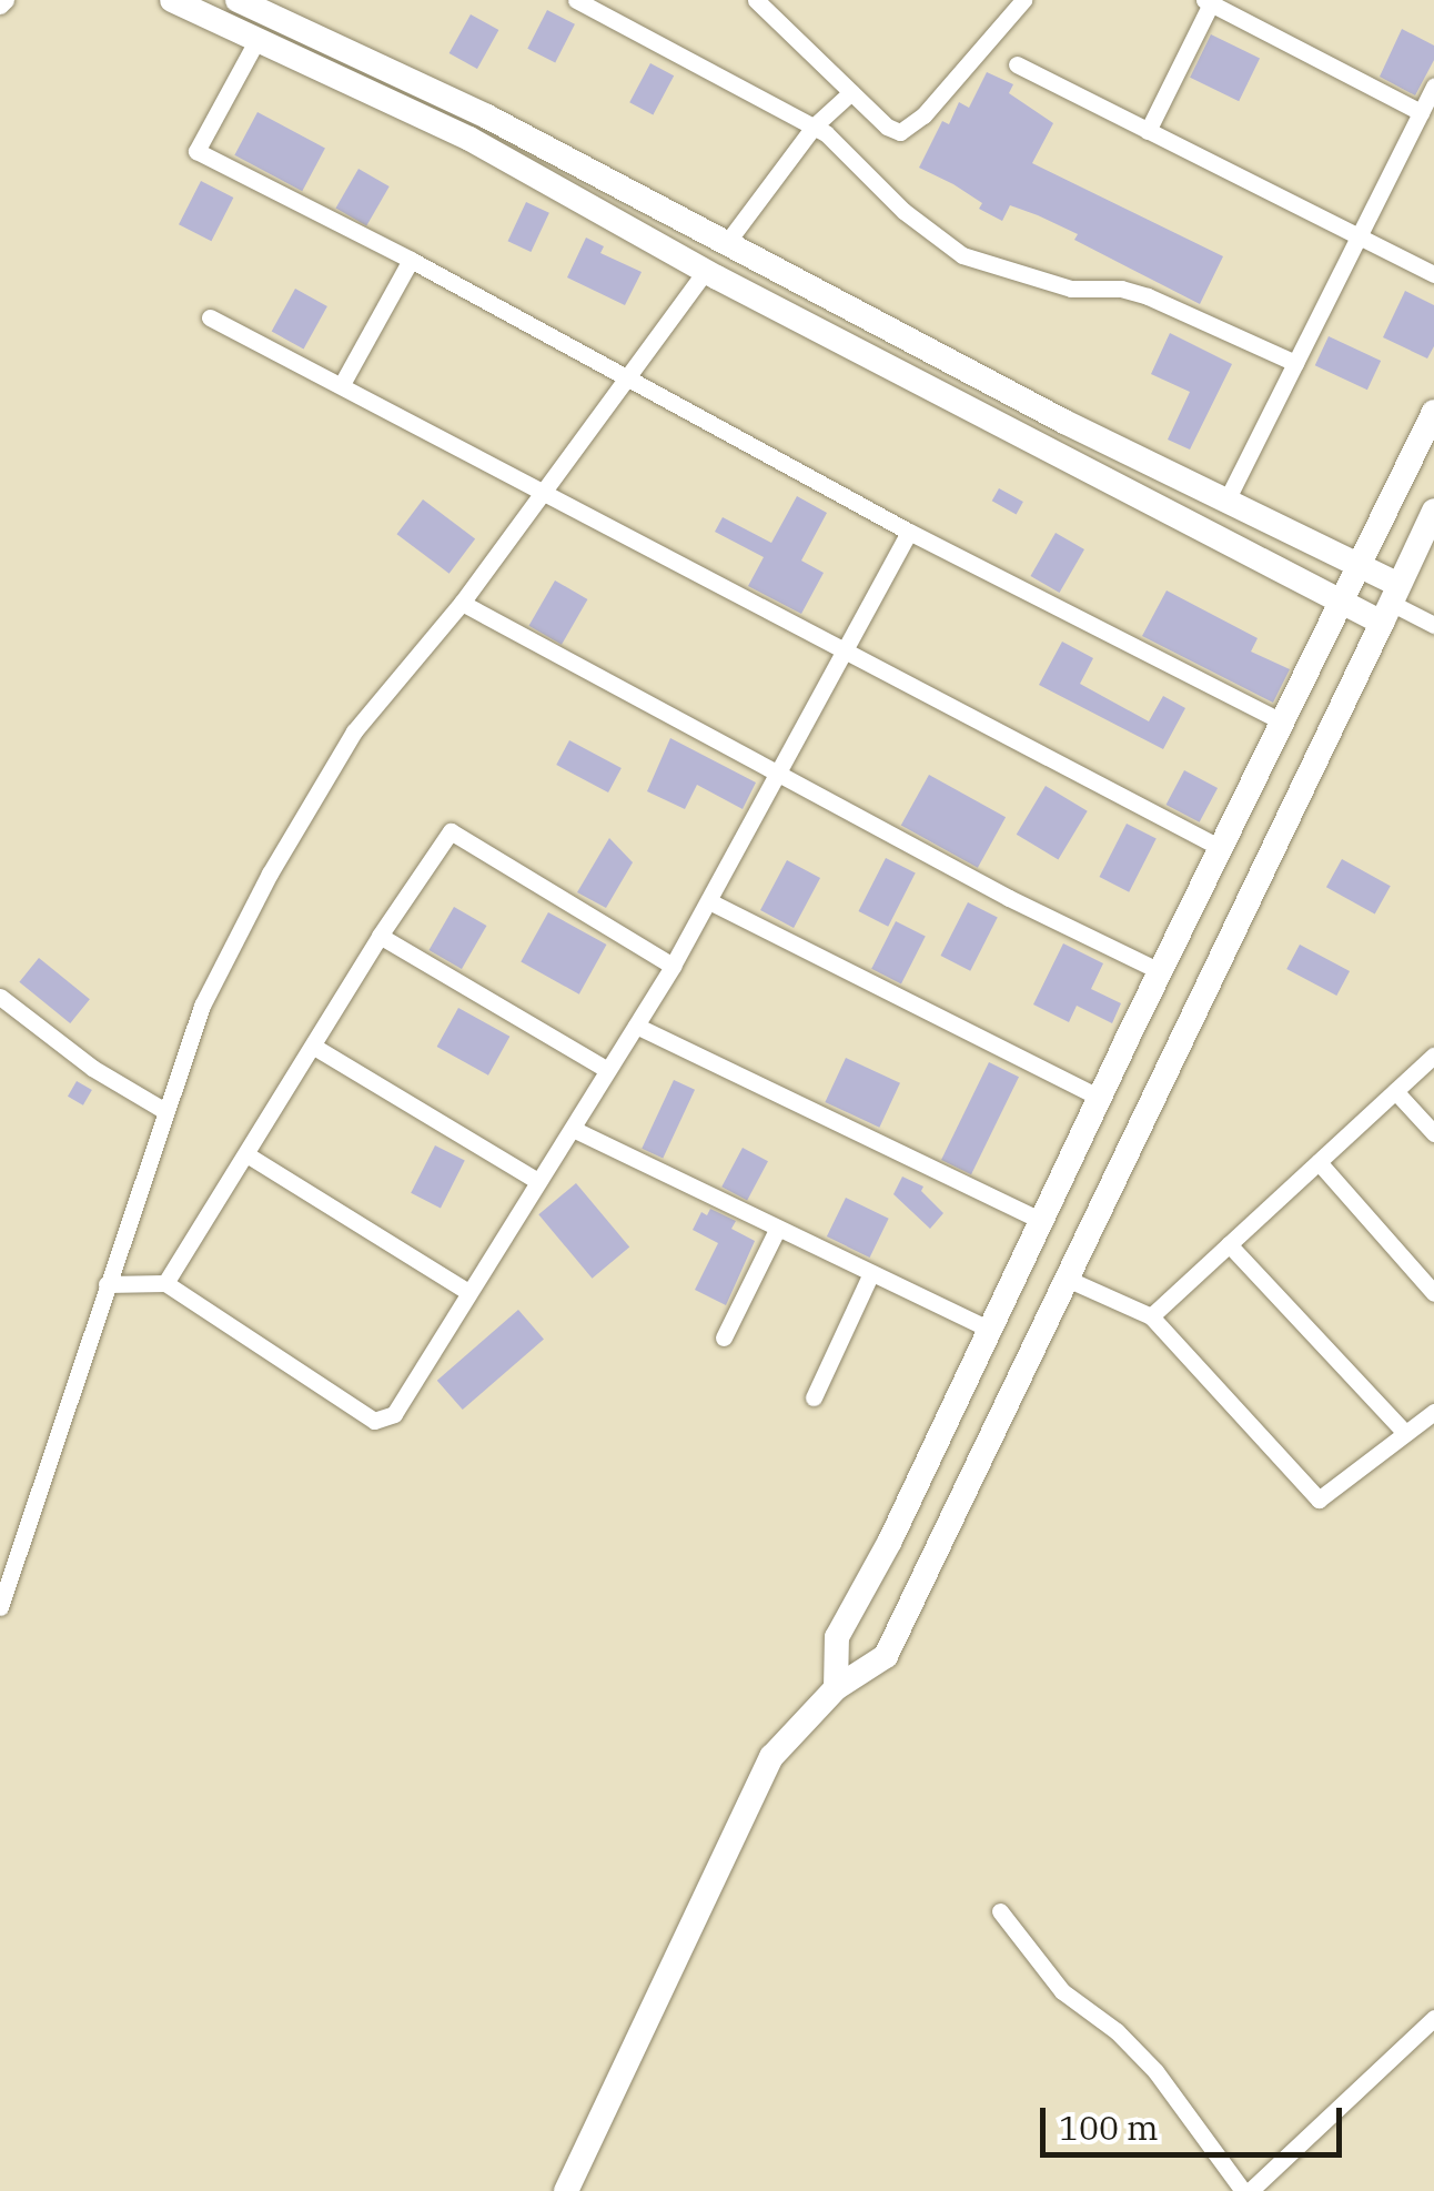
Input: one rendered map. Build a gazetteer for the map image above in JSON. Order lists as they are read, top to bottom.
{
  "scale_bar": "100 m"
}
